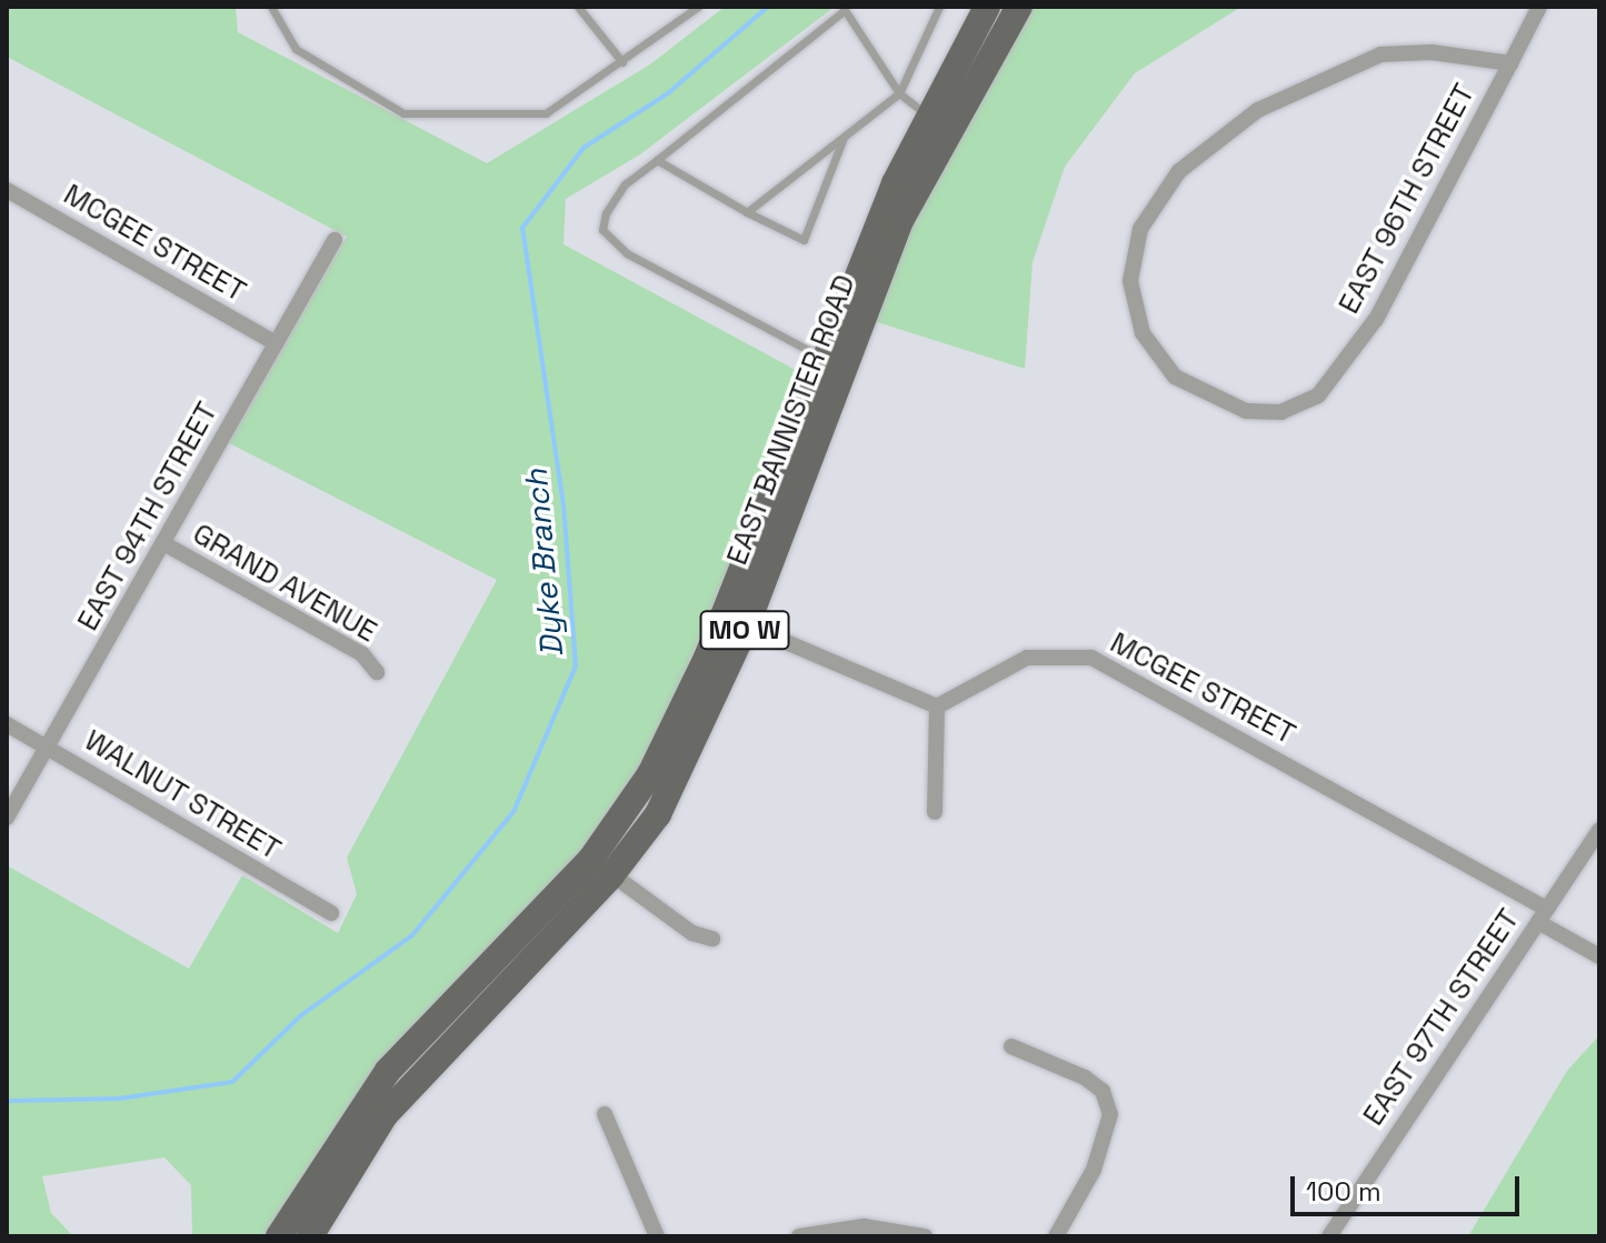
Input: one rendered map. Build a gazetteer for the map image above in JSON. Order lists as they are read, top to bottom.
{
  "streets": {
    "main road": ["EAST BANNISTER ROAD", "MO W"],
    "street": [
      "EAST 96TH STREET",
      "MCGEE STREET",
      "EAST 94TH STREET",
      "GRAND AVENUE",
      "WALNUT STREET",
      "EAST 97TH STREET"
    ]
  },
  "crossings": [
    ["MCGEE STREET", "EAST 94TH STREET"],
    ["MCGEE STREET", "EAST 97TH STREET"],
    ["EAST 94TH STREET", "GRAND AVENUE"],
    ["EAST 94TH STREET", "WALNUT STREET"]
  ],
  "water": ["Dyke Branch"],
  "scale_bar": "100 m"
}
